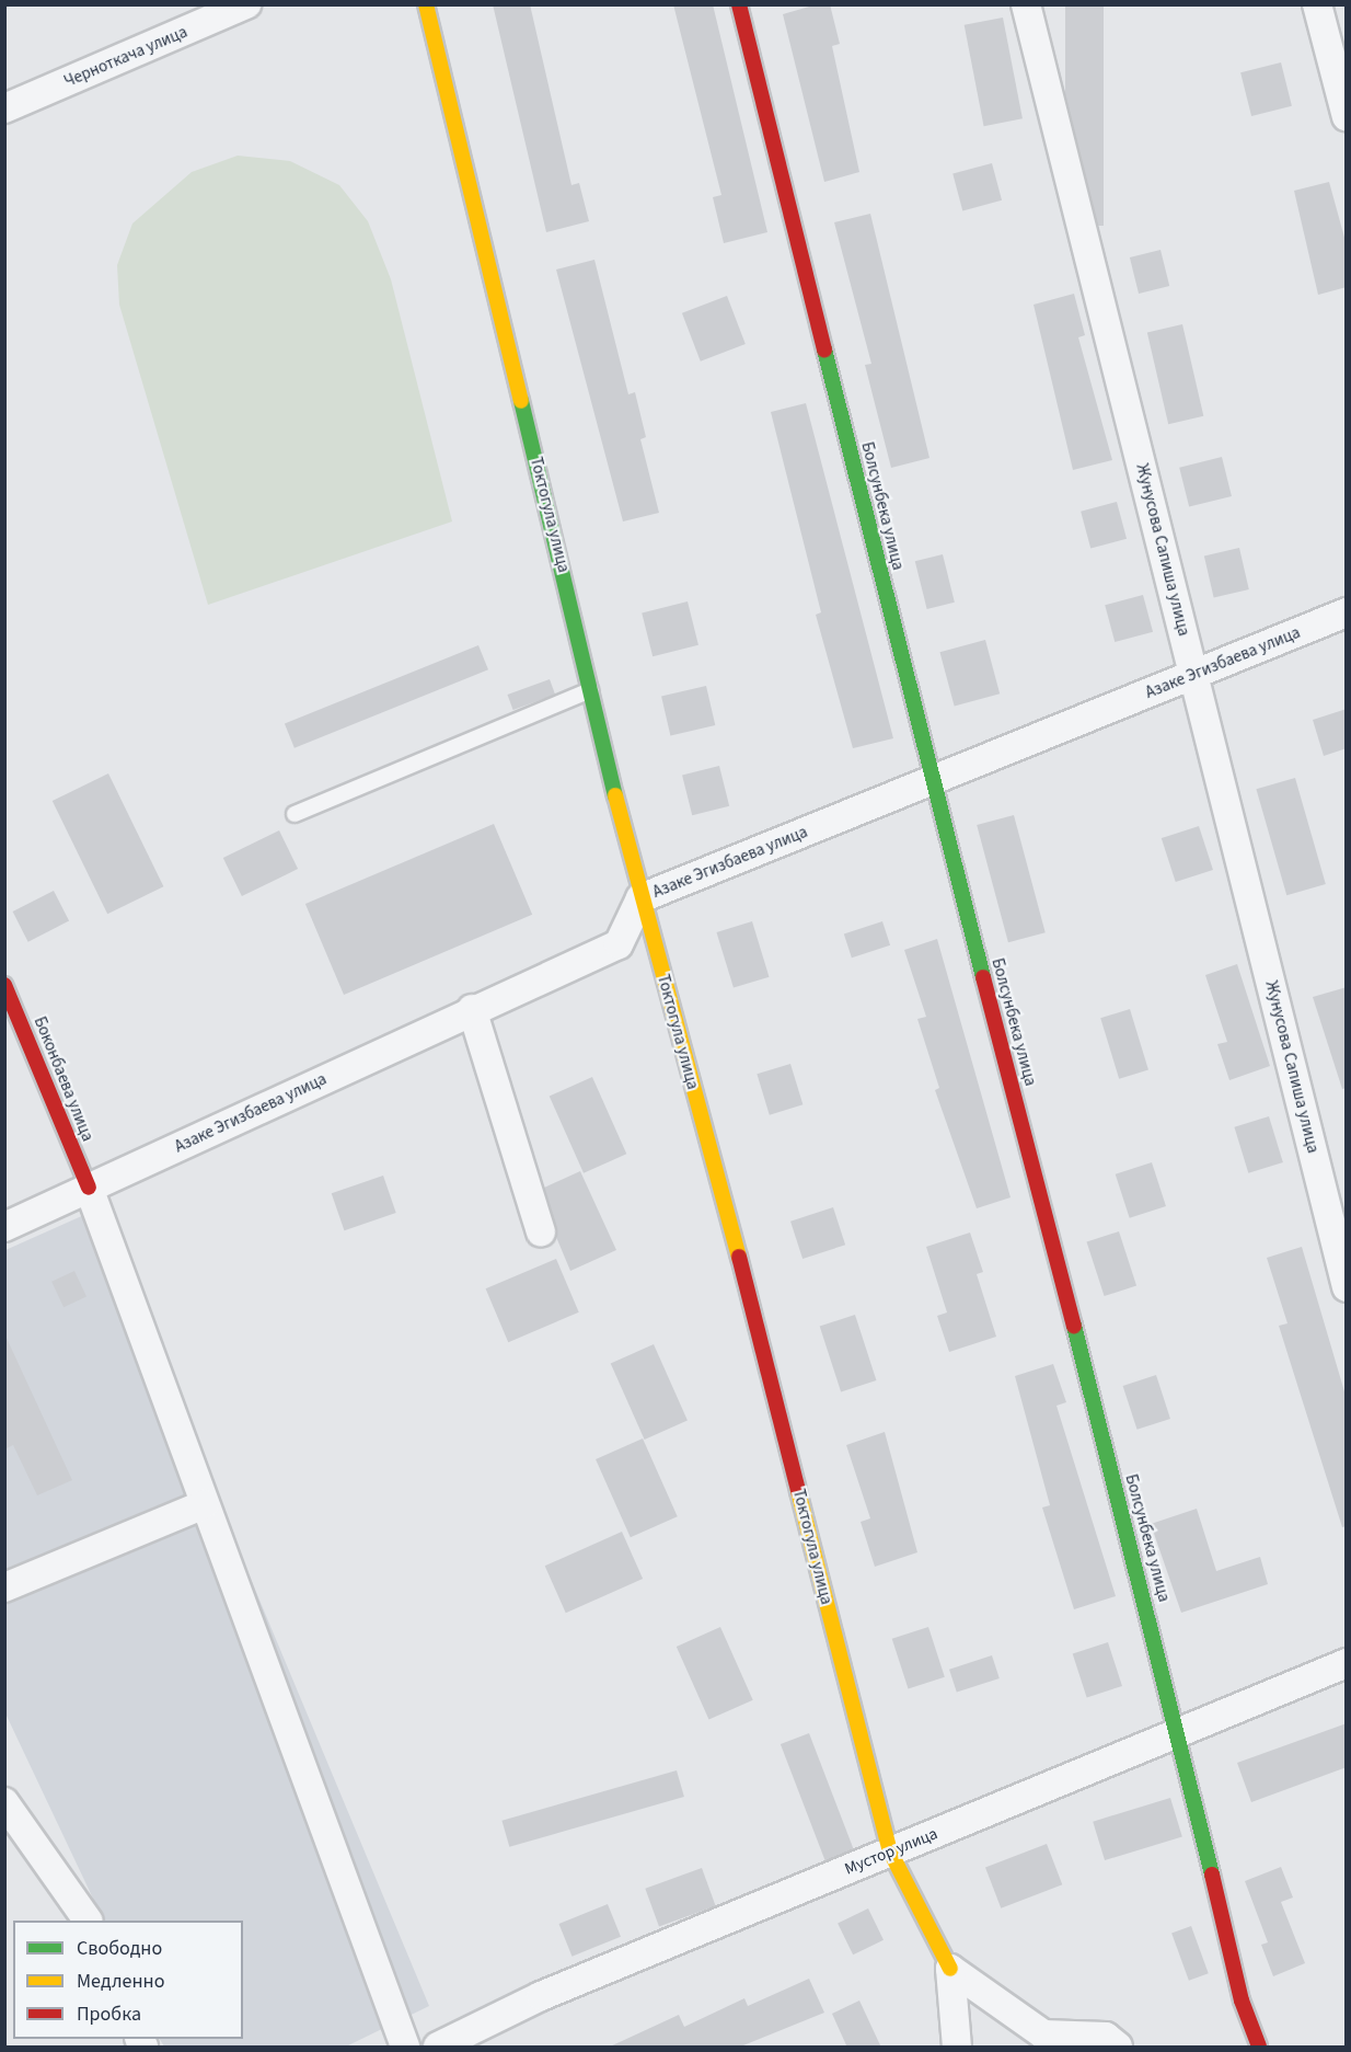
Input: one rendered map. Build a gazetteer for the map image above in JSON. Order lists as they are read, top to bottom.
{
  "streets": {
    "street": [
      "Черноткача улица",
      "Болсунбека улица",
      "Токтогула улица",
      "Жунусова Сапиша улица",
      "Азаке Эгизбаева улица",
      "Боконбаева улица",
      "Мустор улица"
    ]
  },
  "crossings": [
    ["Болсунбека улица", "Азаке Эгизбаева улица"],
    ["Болсунбека улица", "Мустор улица"],
    ["Токтогула улица", "Азаке Эгизбаева улица"],
    ["Токтогула улица", "Мустор улица"],
    ["Жунусова Сапиша улица", "Азаке Эгизбаева улица"],
    ["Азаке Эгизбаева улица", "Боконбаева улица"]
  ],
  "legend": ["Свободно", "Медленно", "Пробка"]
}
